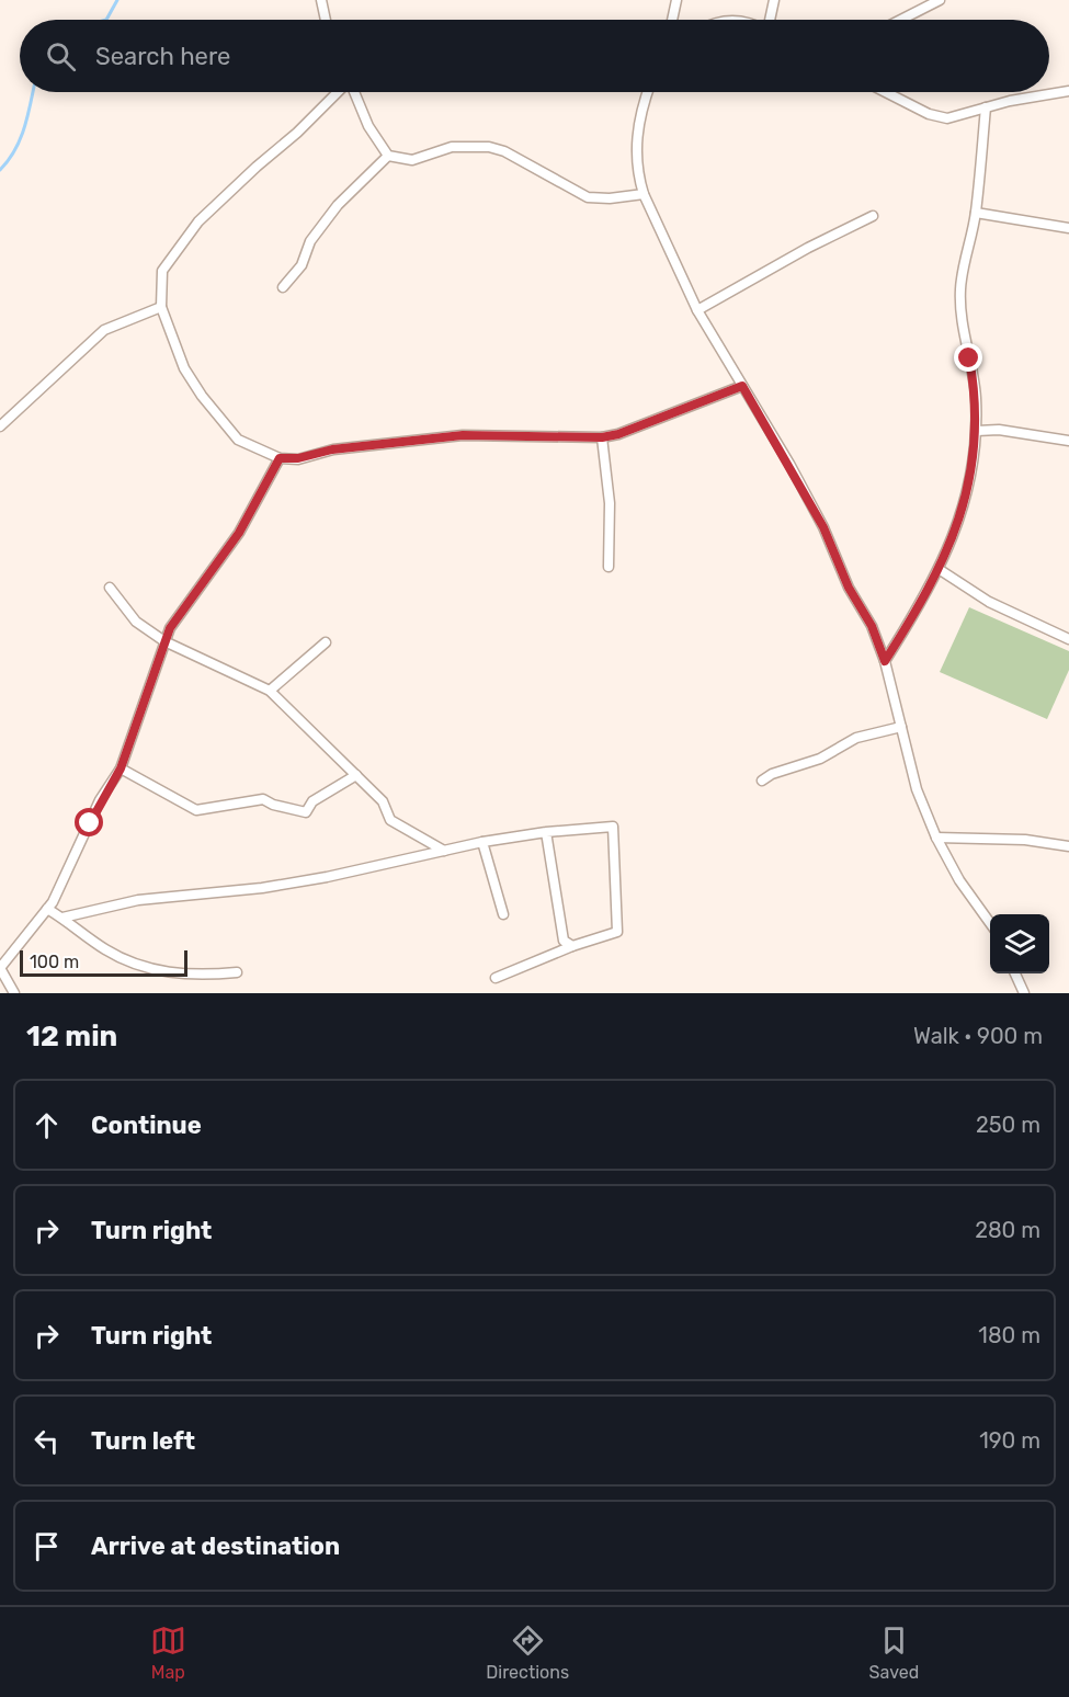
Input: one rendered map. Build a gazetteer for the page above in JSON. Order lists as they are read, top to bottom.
{
  "scale_bar": "100 m",
  "page": {
    "search": "Search here",
    "scale": "100 m",
    "heading": ["12 min", "Walk · 900 m"],
    "list": [
      ["Continue", "250 m"],
      ["Turn right", "280 m"],
      ["Turn right", "180 m"],
      ["Turn left", "190 m"],
      "Arrive at destination"
    ],
    "nav": ["Map", "Directions", "Saved"]
  }
}
